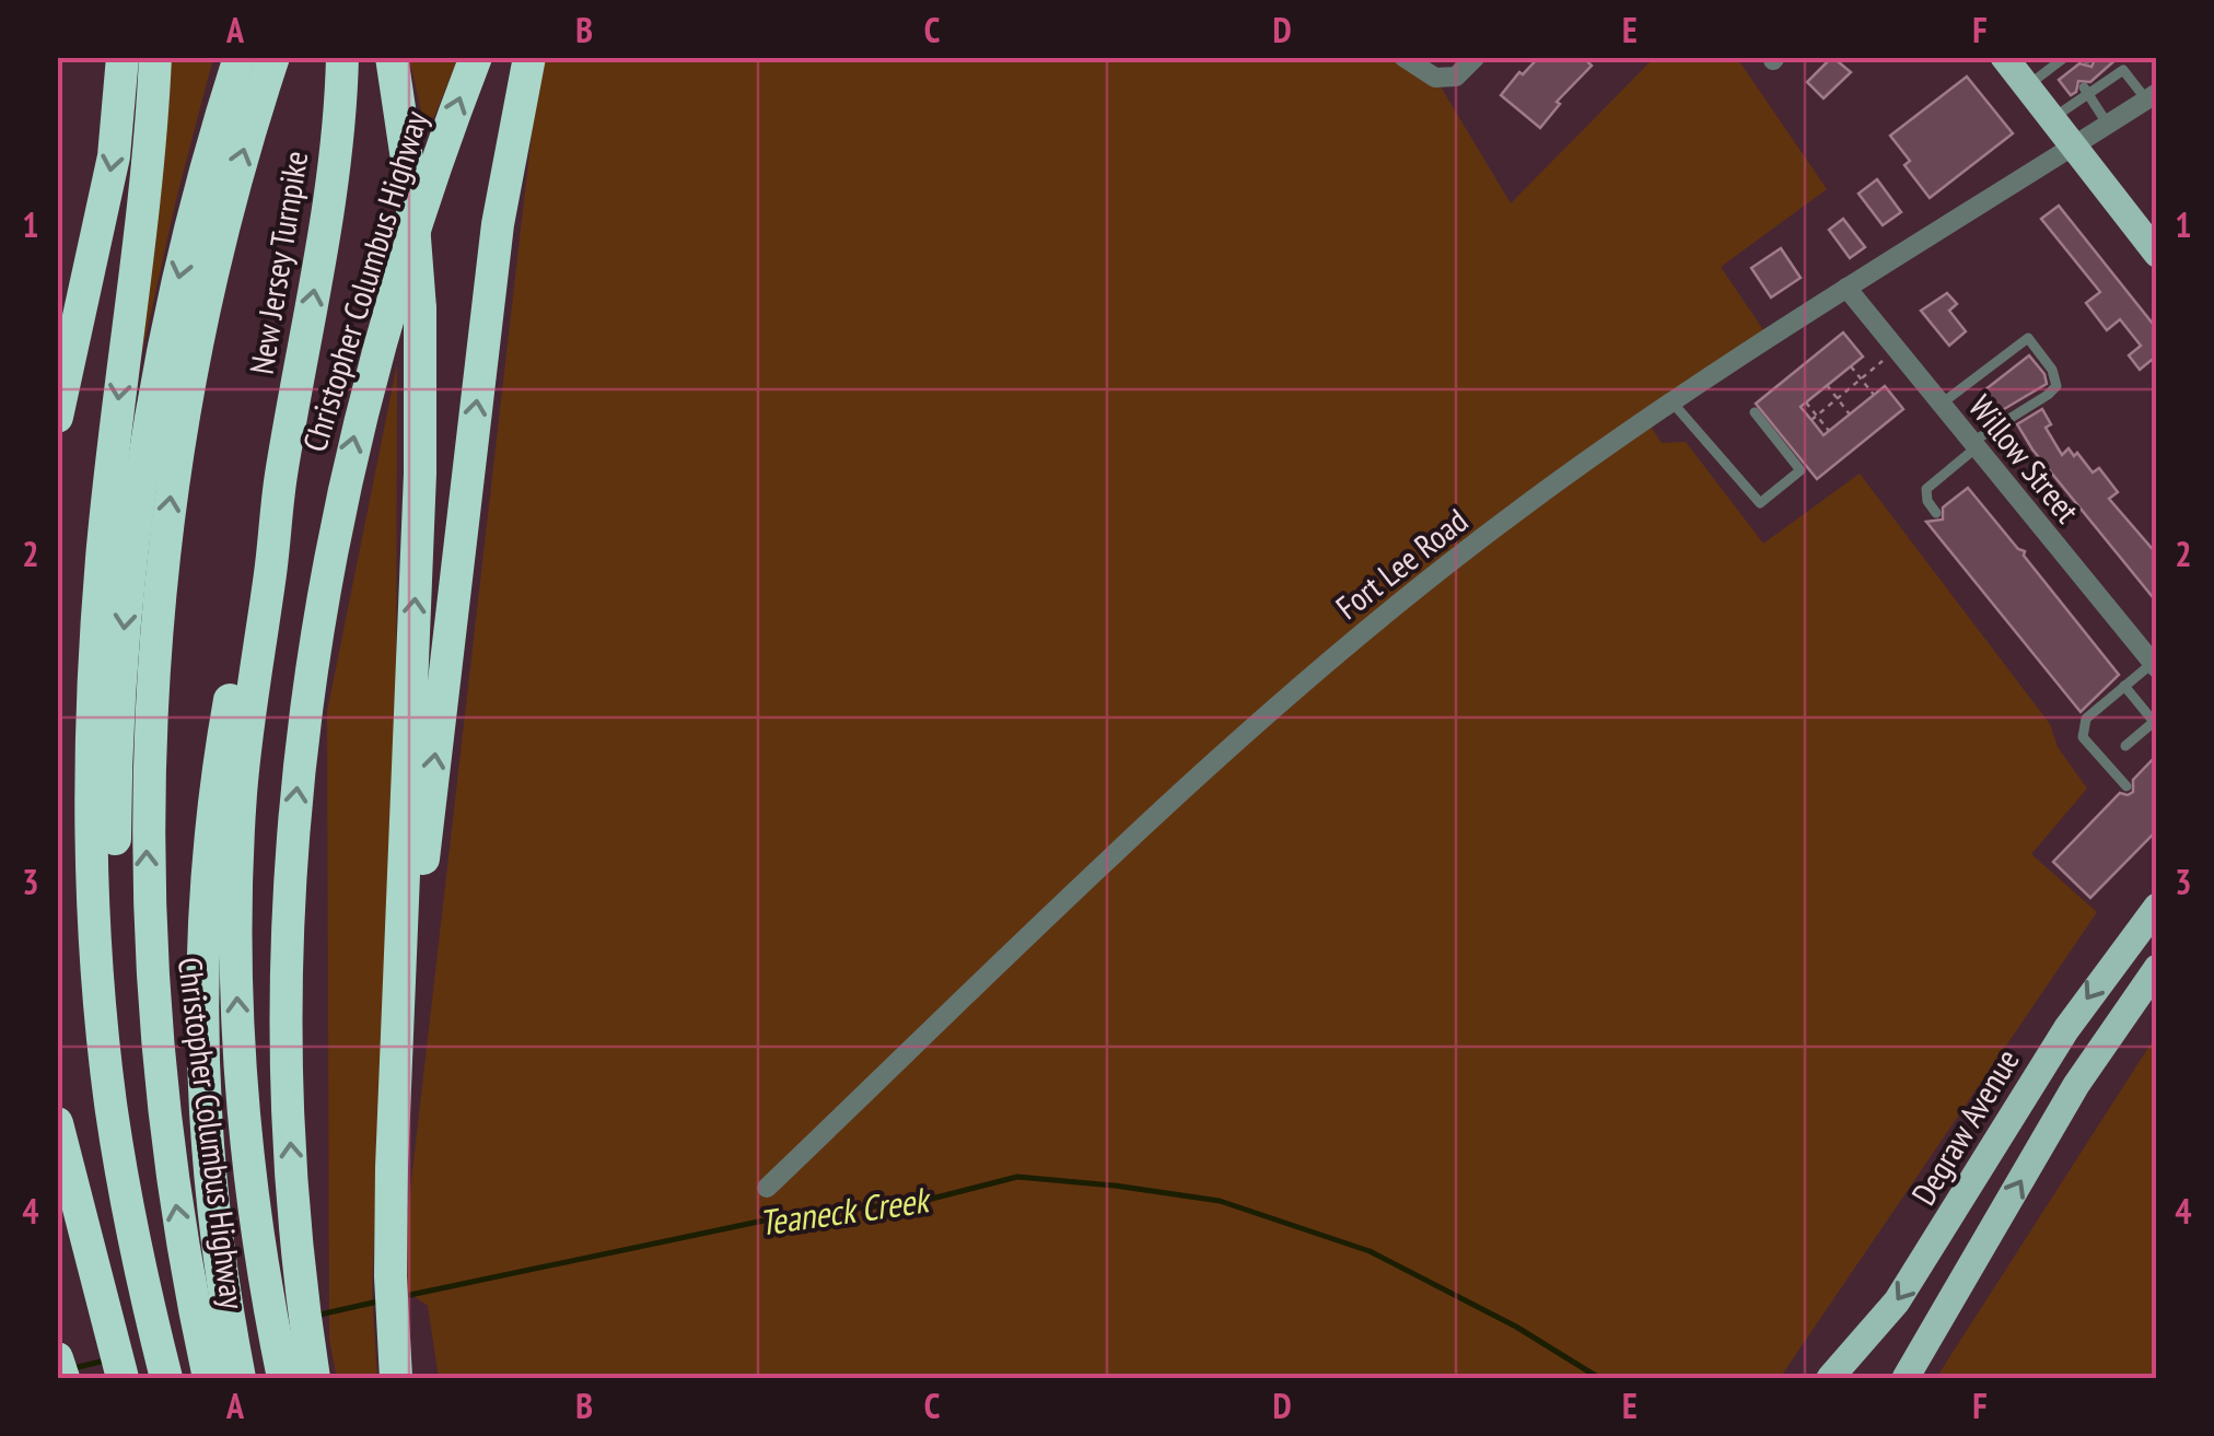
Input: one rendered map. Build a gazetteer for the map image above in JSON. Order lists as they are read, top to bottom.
{
  "streets": {
    "highway": ["New Jersey Turnpike", "Christopher Columbus Highway"],
    "main road": ["Degraw Avenue"],
    "street": ["Willow Street", "Fort Lee Road"]
  },
  "crossings": [
    ["Willow Street", "Fort Lee Road"]
  ],
  "water": ["Teaneck Creek"],
  "grid": {
    "columns": [
      "A",
      "B",
      "C",
      "D",
      "E",
      "F"
    ],
    "rows": [
      "1",
      "2",
      "3",
      "4"
    ]
  }
}
